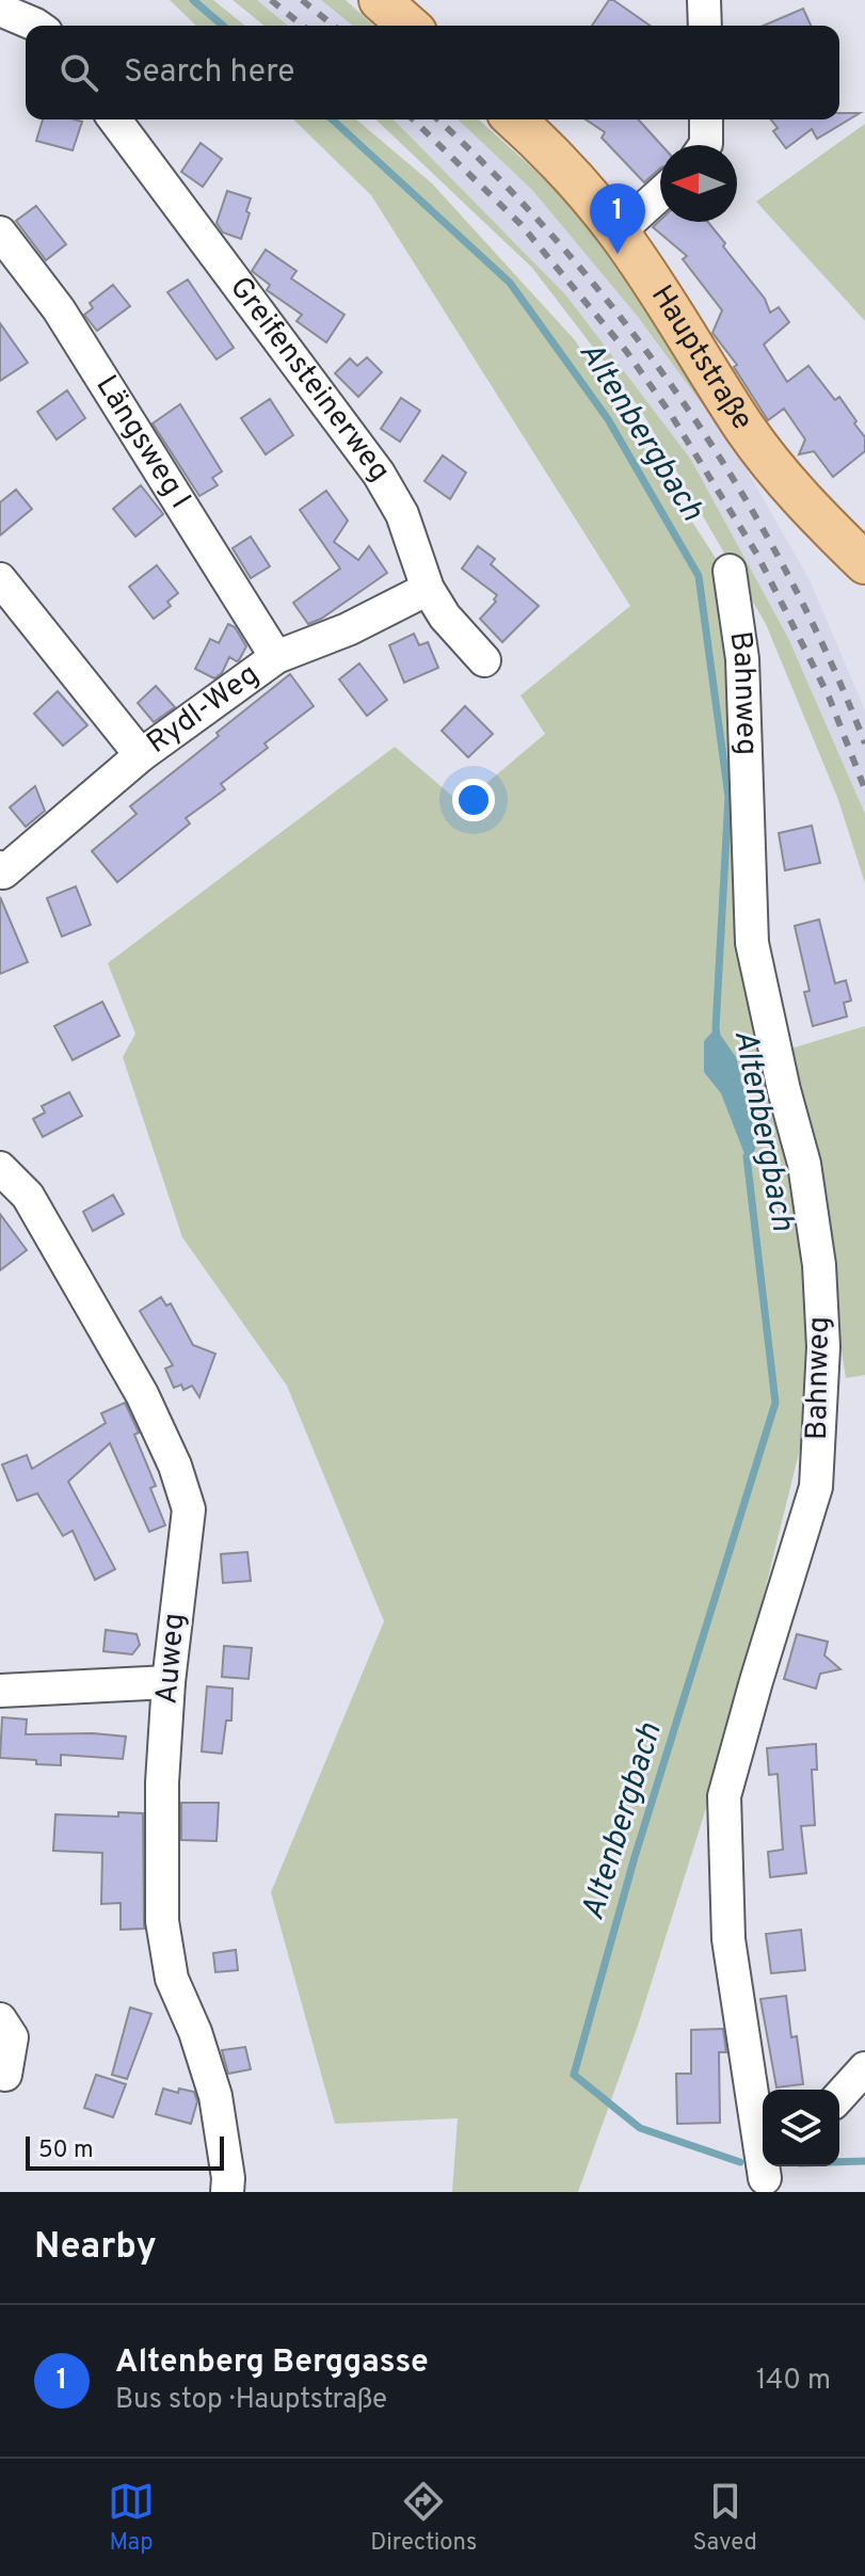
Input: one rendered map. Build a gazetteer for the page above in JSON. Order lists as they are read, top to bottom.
{
  "streets": {
    "main road": ["Hauptstraße"],
    "street": [
      "Greifensteinerweg",
      "Längsweg I",
      "Bahnweg",
      "Rydl-Weg",
      "Auweg"
    ]
  },
  "crossings": [
    ["Greifensteinerweg", "Rydl-Weg"],
    ["Längsweg I", "Rydl-Weg"]
  ],
  "water": ["Altenbergbach"],
  "scale_bar": "50 m",
  "north": "left",
  "page": {
    "search": "Search here",
    "pins": "1",
    "scale": "50 m",
    "heading": "Nearby",
    "list": [
      {
        "mark": "1",
        "name": "Altenberg Berggasse",
        "note": "Bus stop · Hauptstraße",
        "value": "140 m"
      }
    ],
    "nav": ["Map", "Directions", "Saved"]
  }
}
